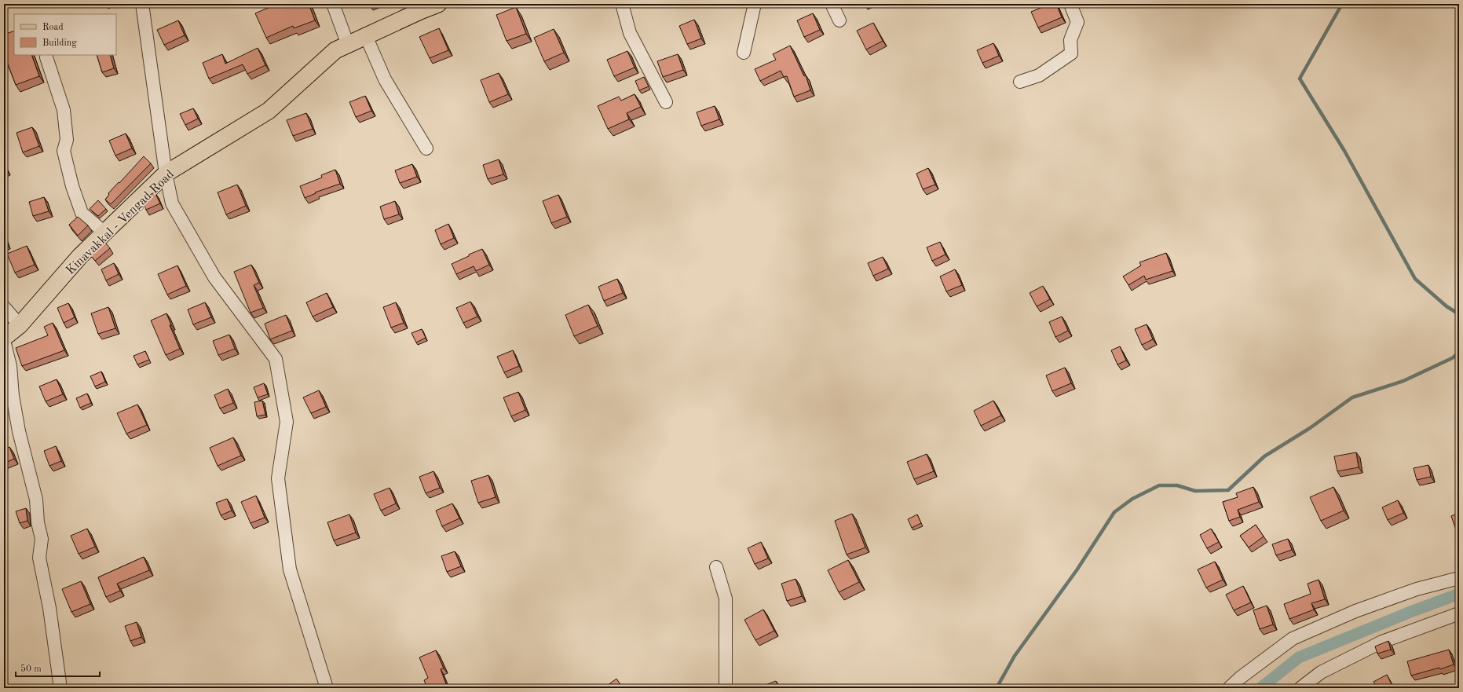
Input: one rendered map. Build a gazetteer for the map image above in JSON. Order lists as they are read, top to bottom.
{
  "streets": {
    "main road": ["Kinavakkal - Vengad Road"]
  },
  "legend": ["Road", "Building"],
  "scale_bar": "50 m"
}
